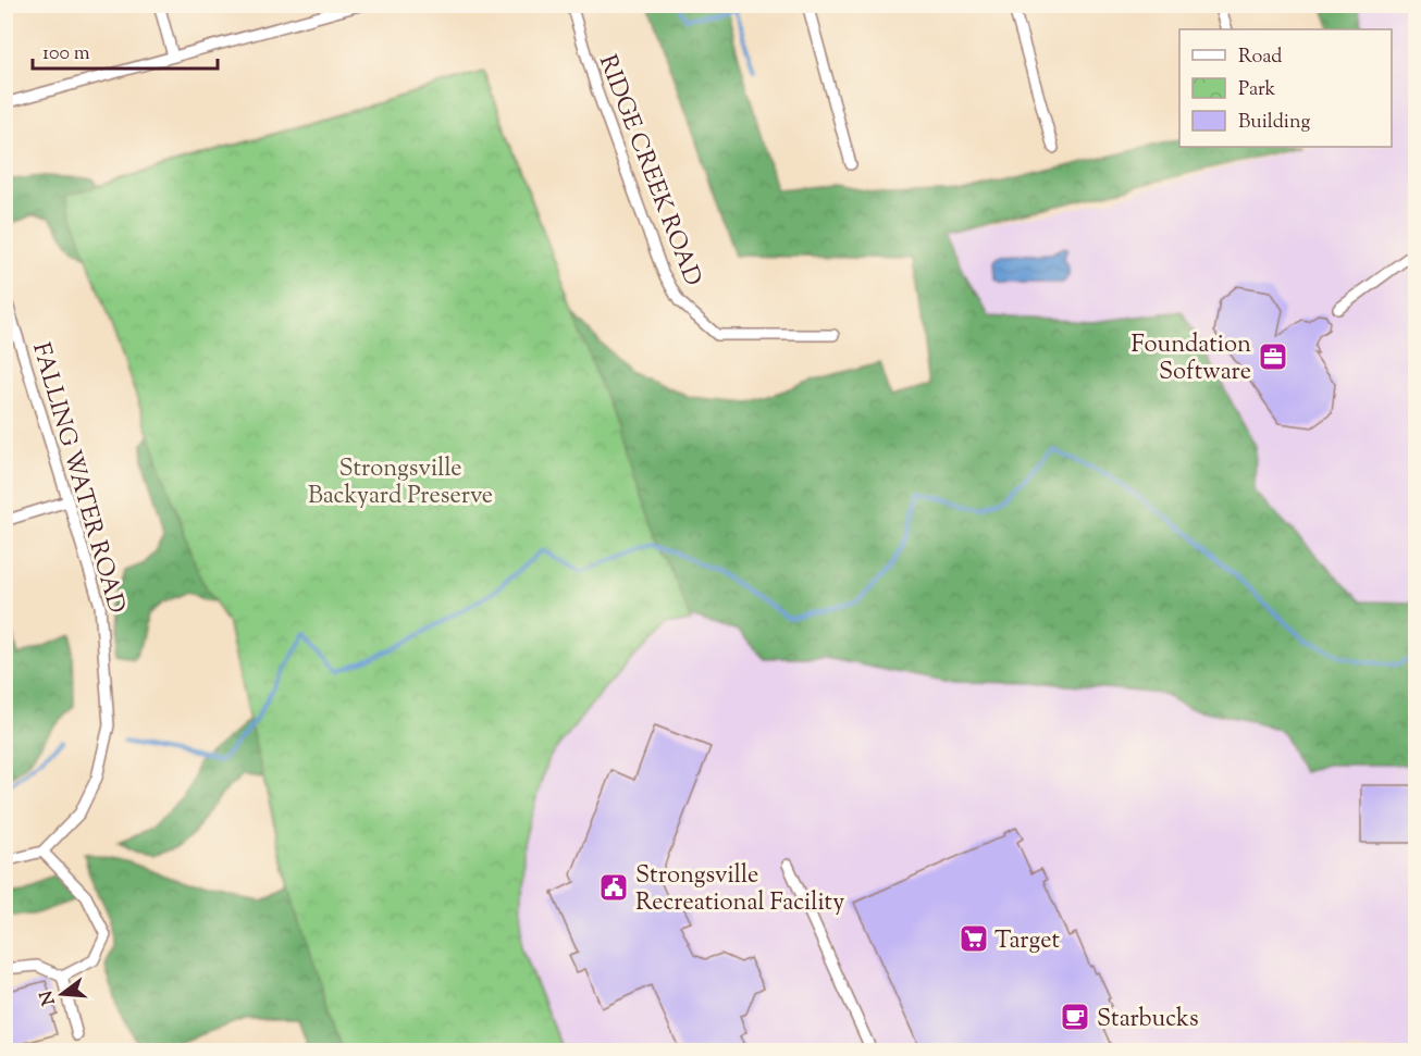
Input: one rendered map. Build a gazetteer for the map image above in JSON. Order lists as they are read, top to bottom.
{
  "streets": {
    "street": ["RIDGE CREEK ROAD", "FALLING WATER ROAD"]
  },
  "parks": ["Strongsville Backyard Preserve"],
  "places": {
    "office": ["Foundation Software"],
    "public building": ["Strongsville Recreational Facility"],
    "supermarket": ["Target"],
    "cafe": ["Starbucks"]
  },
  "legend": ["Road", "Park", "Building"],
  "scale_bar": "100 m",
  "north": "left"
}
